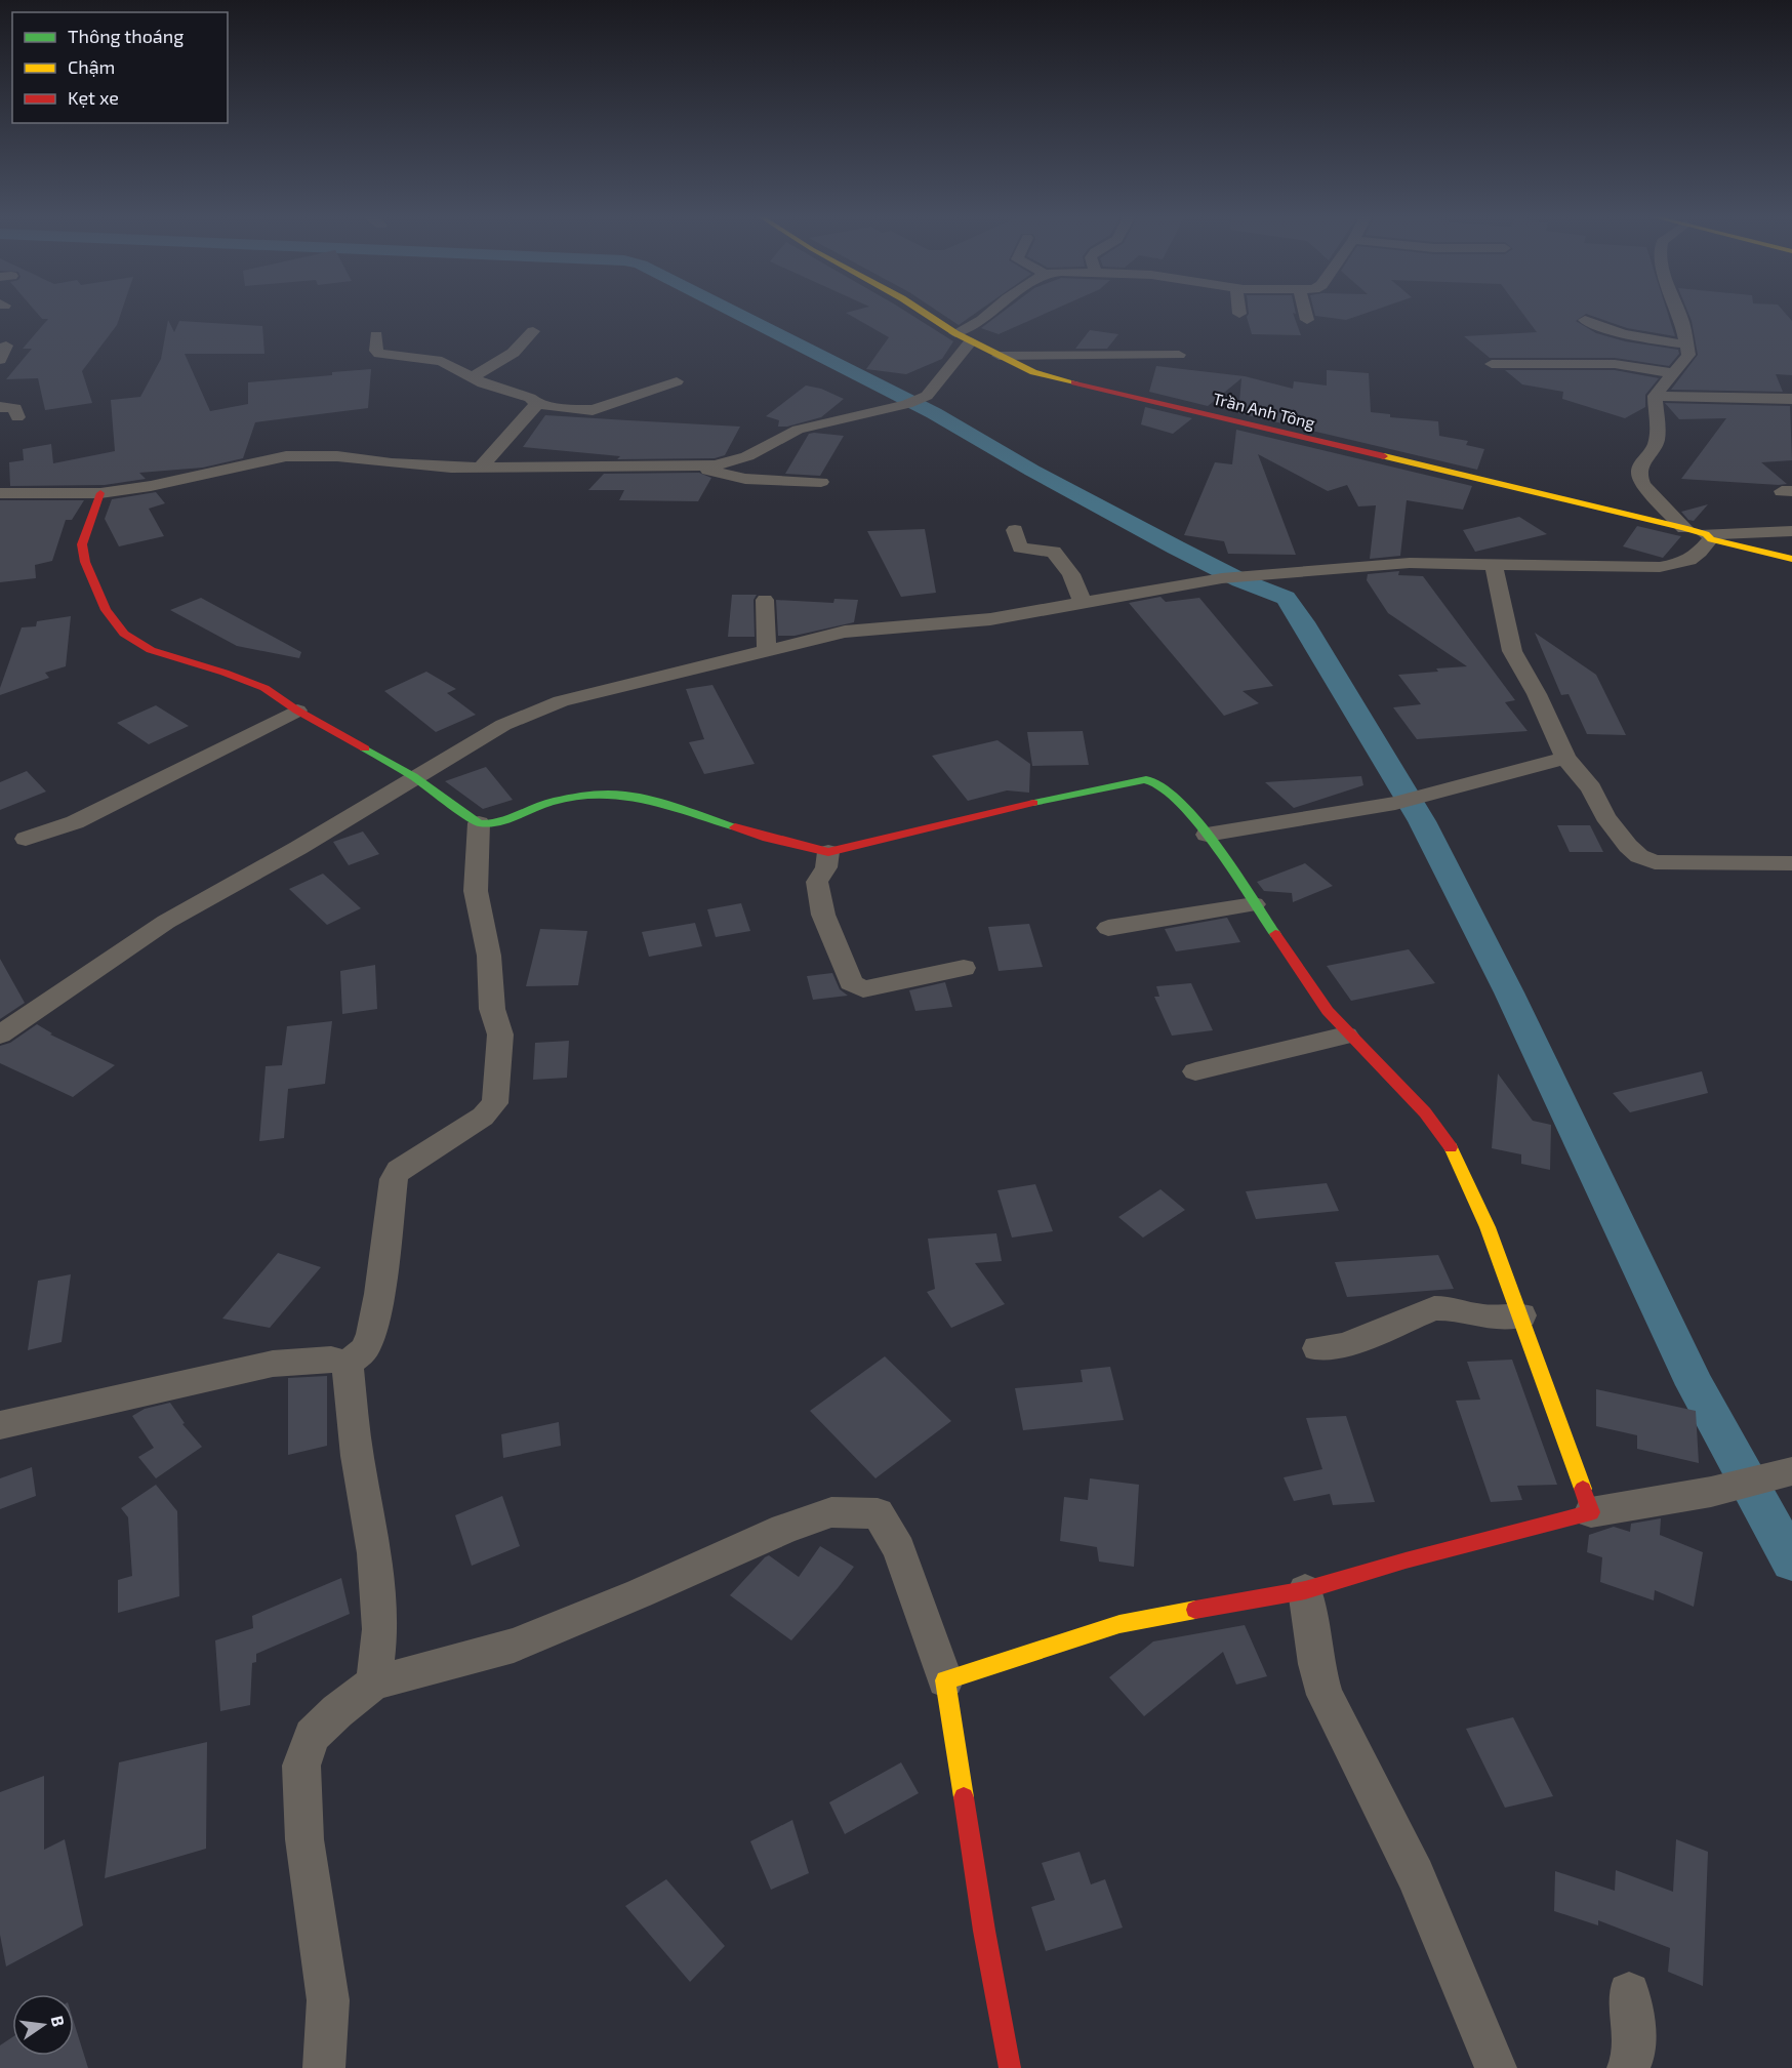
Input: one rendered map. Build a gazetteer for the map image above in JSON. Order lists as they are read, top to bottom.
{
  "streets": {
    "street": ["Trần Anh Tông"]
  },
  "legend": ["Thông thoáng", "Chậm", "Kẹt xe"],
  "north": "right"
}
